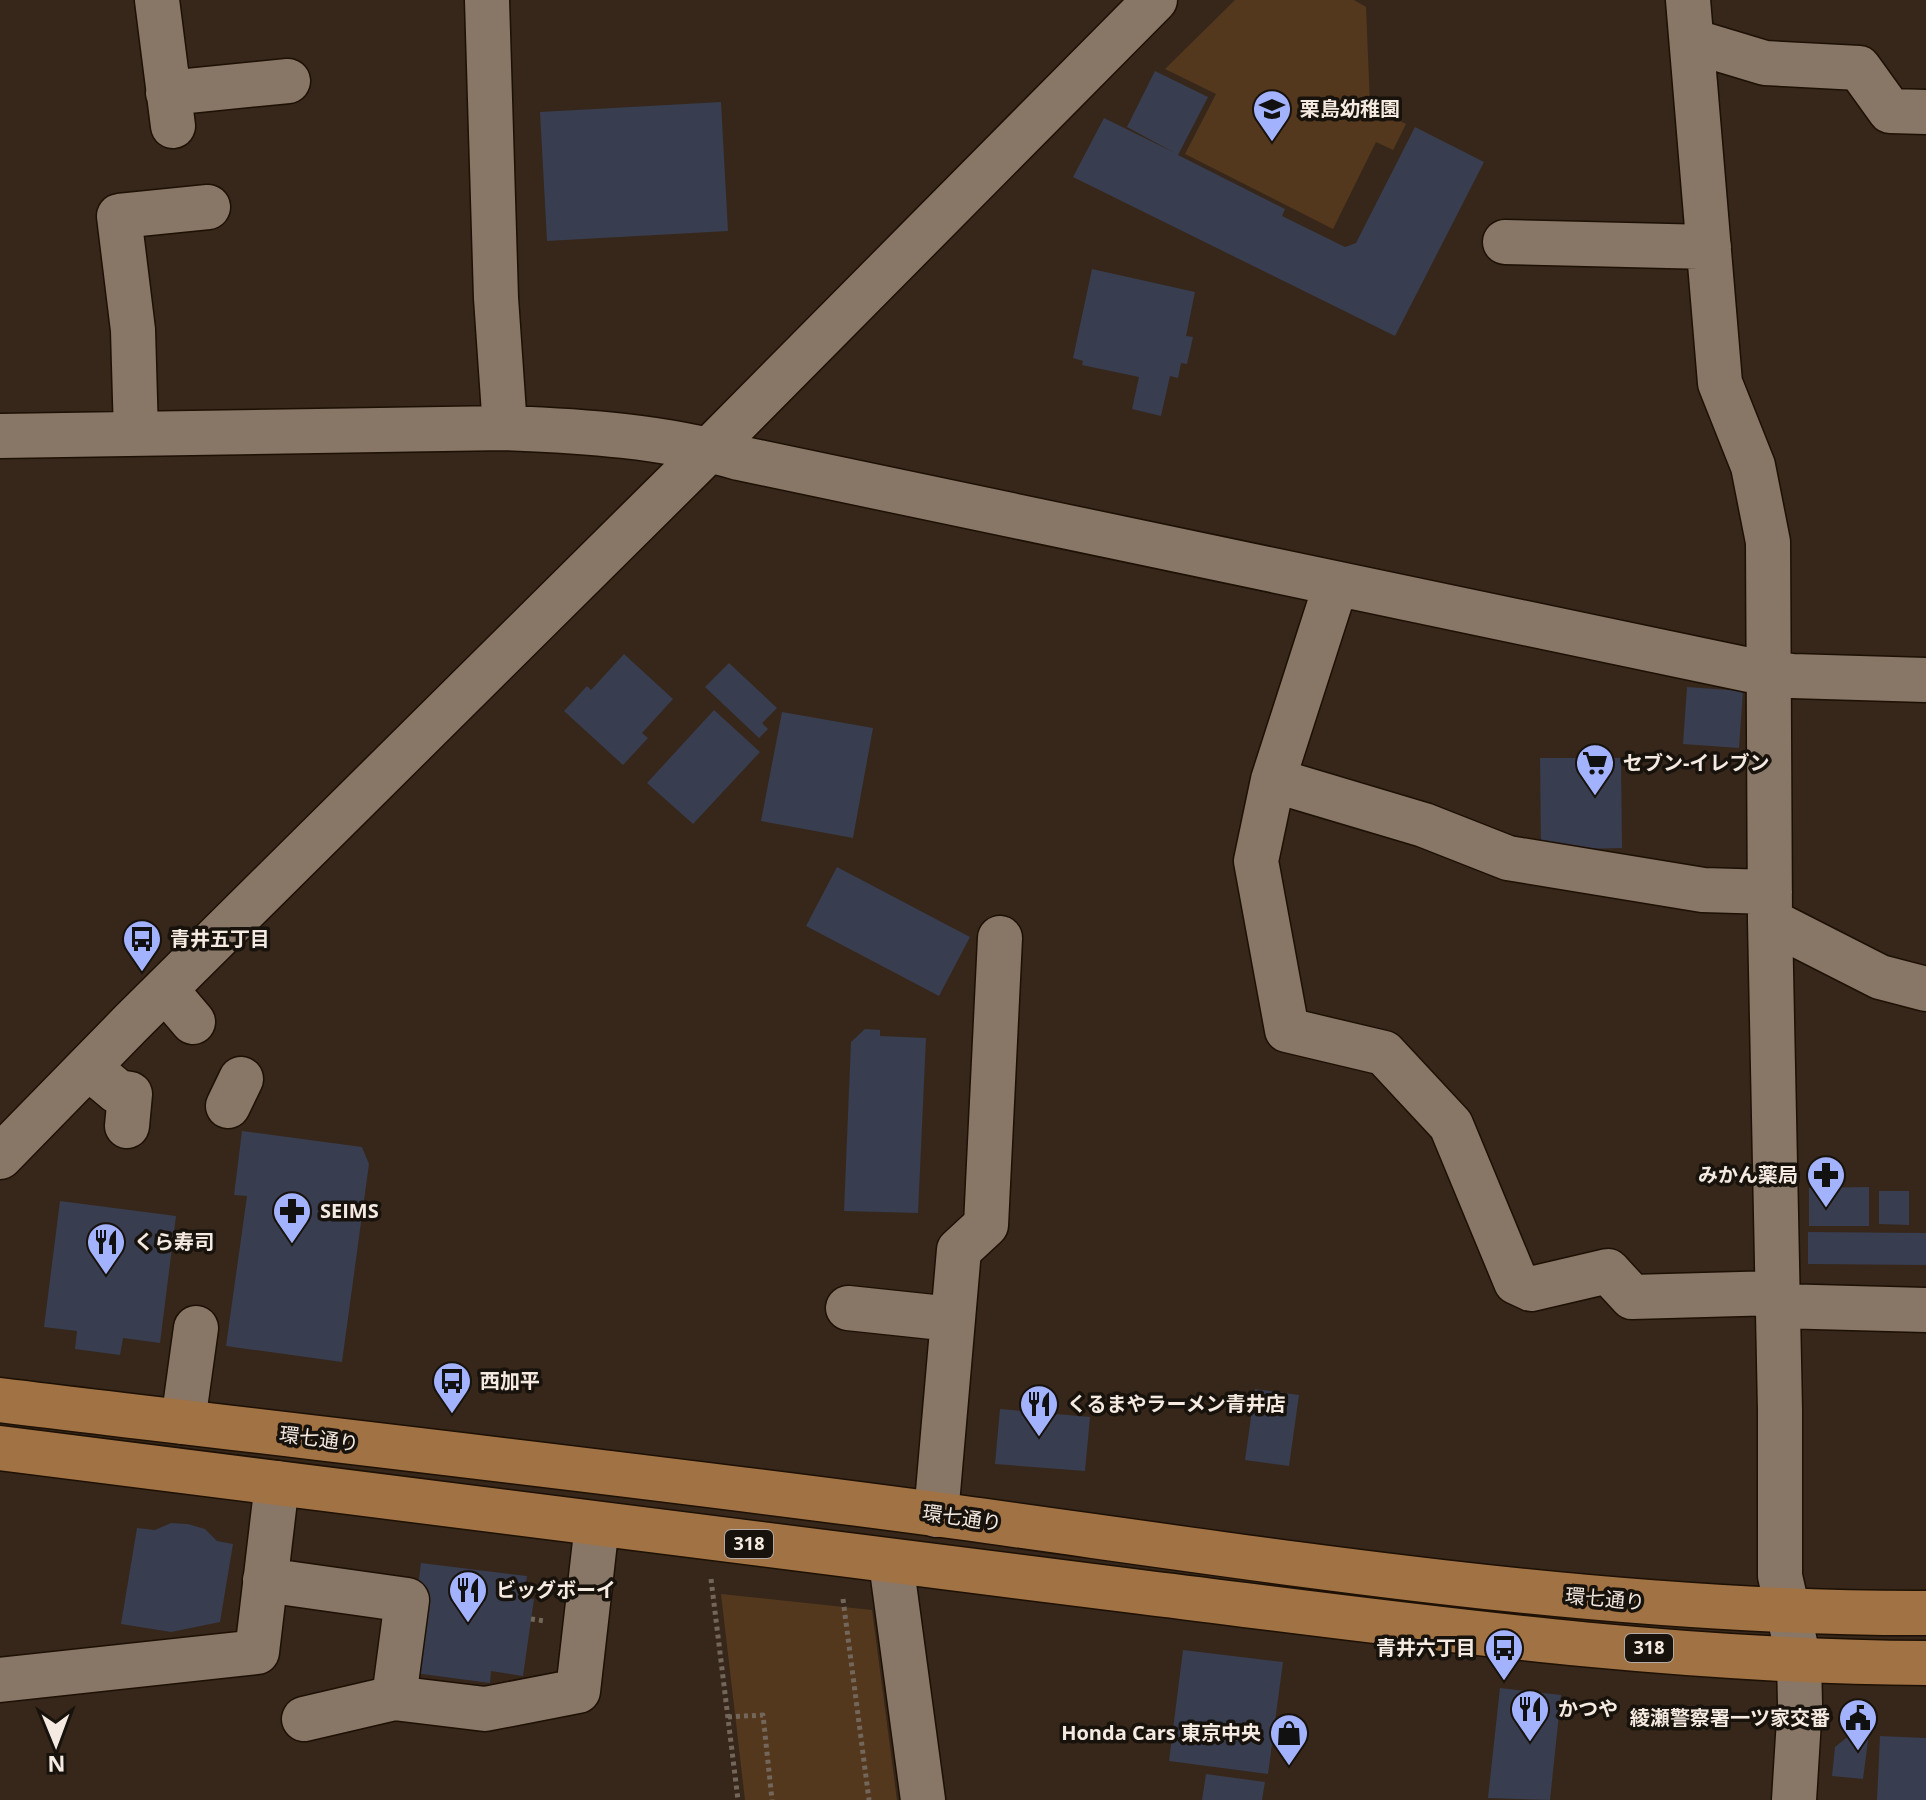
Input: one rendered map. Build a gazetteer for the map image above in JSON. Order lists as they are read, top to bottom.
{
  "streets": {
    "main road": ["環七通り", "318"]
  },
  "places": {
    "school or university": ["栗島幼稚園"],
    "supermarket": ["セブン-イレブン"],
    "bus stop": ["青井五丁目", "西加平", "青井六丁目"],
    "pharmacy": ["みかん薬局", "SEIMS"],
    "restaurant": [
      "くら寿司",
      "くるまやラーメン青井店",
      "ビッグボーイ",
      "かつや"
    ],
    "public building": ["綾瀬警察署一ツ家交番"],
    "shop": ["Honda Cars 東京中央"]
  },
  "north": "bottom"
}
